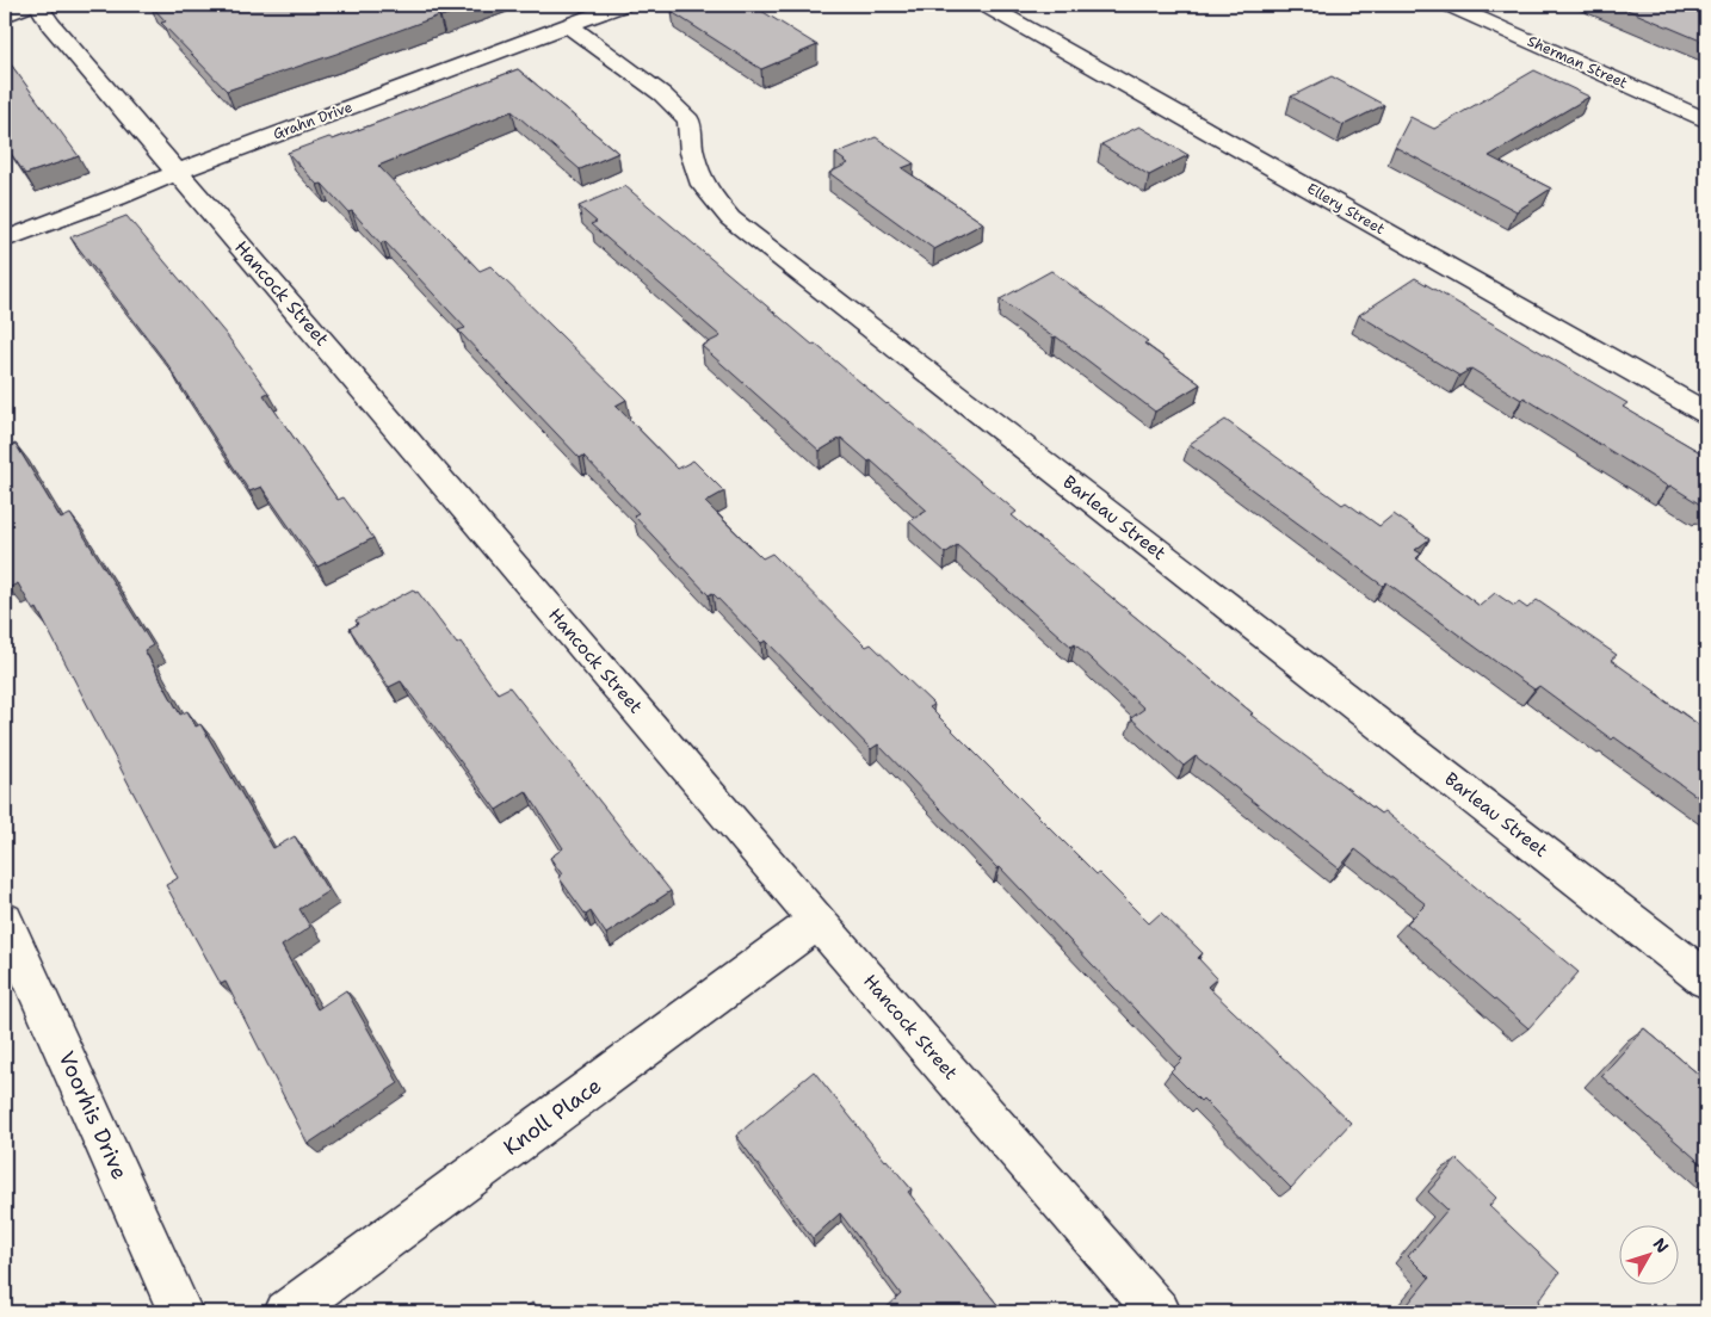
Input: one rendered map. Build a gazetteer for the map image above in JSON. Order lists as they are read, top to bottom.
{
  "streets": {
    "street": [
      "Sherman Street",
      "Grahn Drive",
      "Ellery Street",
      "Hancock Street",
      "Barleau Street",
      "Voorhis Drive",
      "Knoll Place"
    ]
  },
  "crossings": [
    ["Grahn Drive", "Hancock Street"],
    ["Grahn Drive", "Barleau Street"],
    ["Hancock Street", "Knoll Place"]
  ],
  "north": "top right"
}
